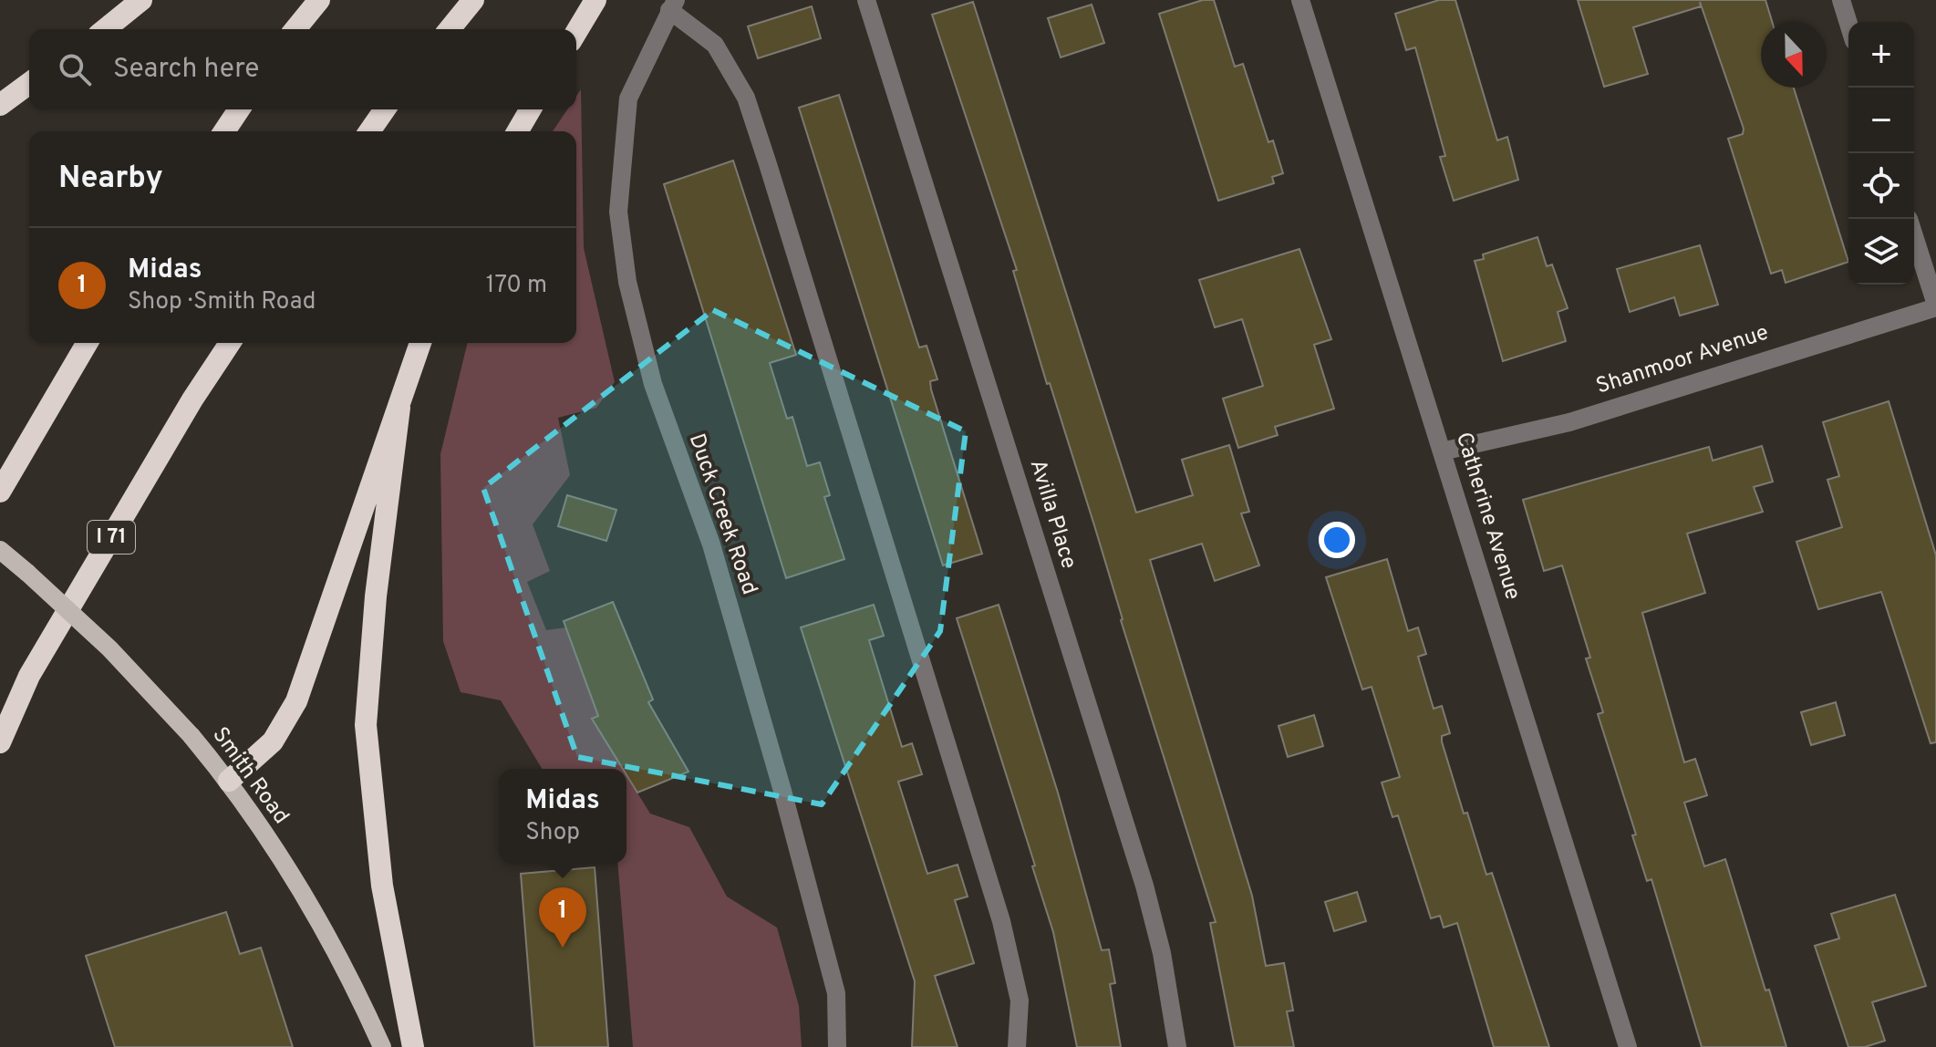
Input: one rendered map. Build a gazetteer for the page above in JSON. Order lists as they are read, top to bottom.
{
  "streets": {
    "highway": ["I 71"],
    "main road": ["Smith Road"],
    "street": [
      "Shanmoor Avenue",
      "Duck Creek Road",
      "Avilla Place",
      "Catherine Avenue"
    ]
  },
  "crossings": [
    ["Shanmoor Avenue", "Catherine Avenue"]
  ],
  "north": "bottom",
  "page": {
    "map_buttons": ["+", "−"],
    "search": "Search here",
    "heading": "Nearby",
    "list": [
      {
        "mark": "1",
        "name": "Midas",
        "note": "Shop · Smith Road",
        "value": "170 m"
      }
    ],
    "popup": ["Midas", "Shop"],
    "pins": "1"
  }
}
